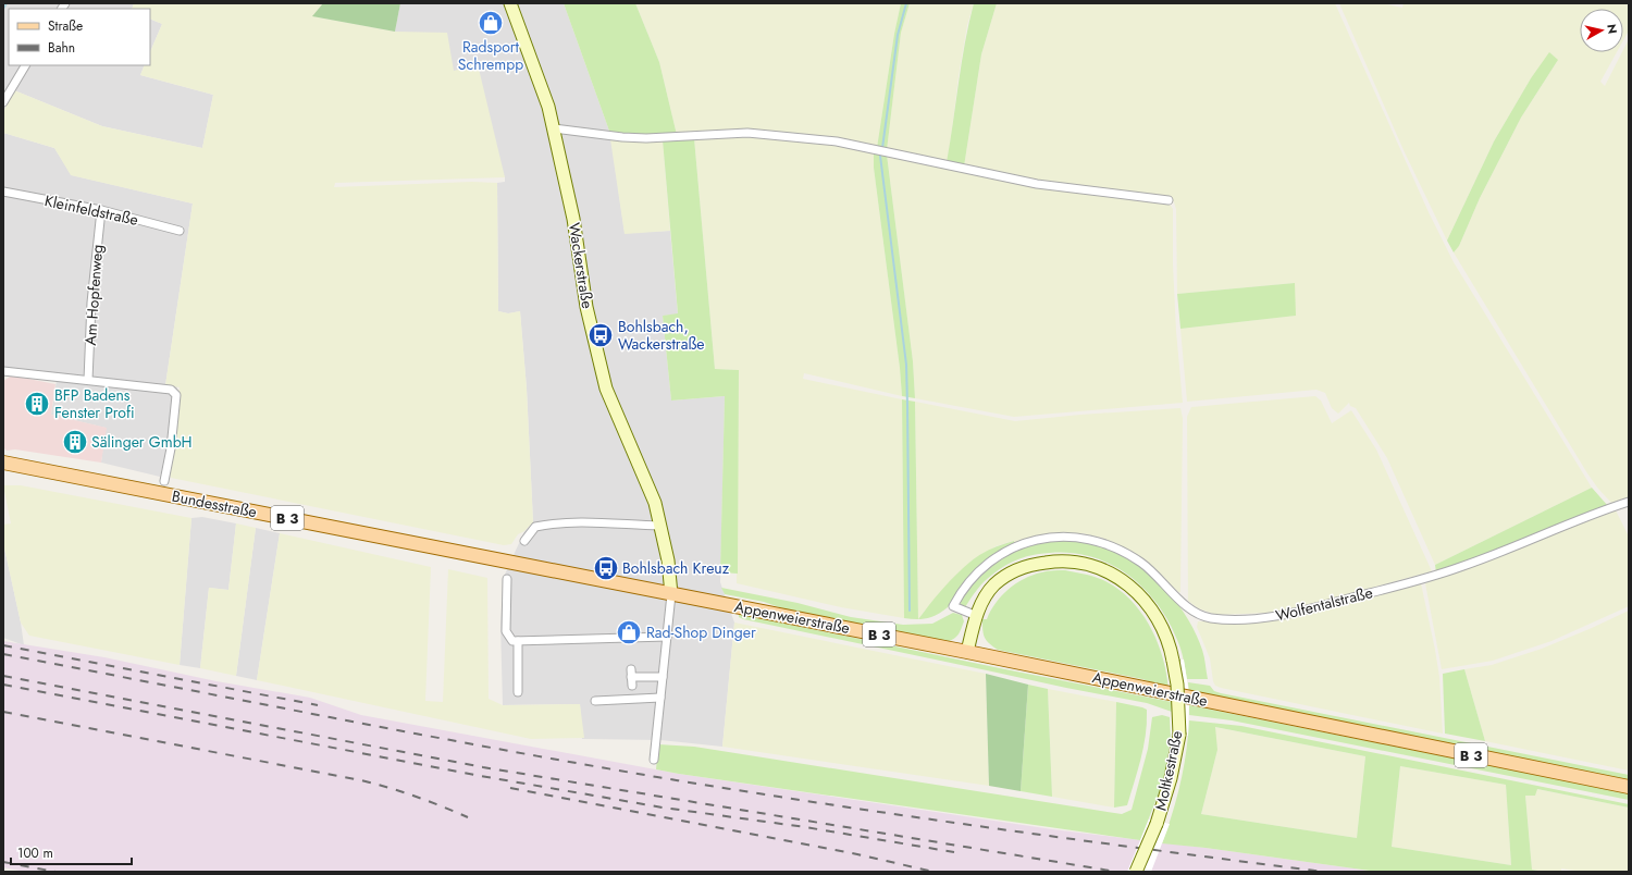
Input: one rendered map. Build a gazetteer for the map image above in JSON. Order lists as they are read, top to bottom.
{
  "streets": {
    "main road": ["Bundesstraße", "B 3", "Appenweierstraße"],
    "street": [
      "Kleinfeldstraße",
      "Wackerstraße",
      "Am Hopfenweg",
      "Wolfentalstraße",
      "Moltkestraße"
    ]
  },
  "crossings": [
    ["Kleinfeldstraße", "Am Hopfenweg"],
    ["Wackerstraße", "Bundesstraße"],
    ["Wackerstraße", "Appenweierstraße"],
    ["Bundesstraße", "Appenweierstraße"],
    ["Wolfentalstraße", "Moltkestraße"],
    ["Appenweierstraße", "Moltkestraße"]
  ],
  "places": {
    "shop": ["Radsport Schrempp", "Rad-Shop Dinger"],
    "bus stop": ["Bohlsbach, Wackerstraße", "Bohlsbach Kreuz"],
    "building": ["BFP Badens Fenster Profi", "Sälinger GmbH"]
  },
  "legend": ["Straße", "Bahn"],
  "scale_bar": "100 m",
  "north": "right"
}
